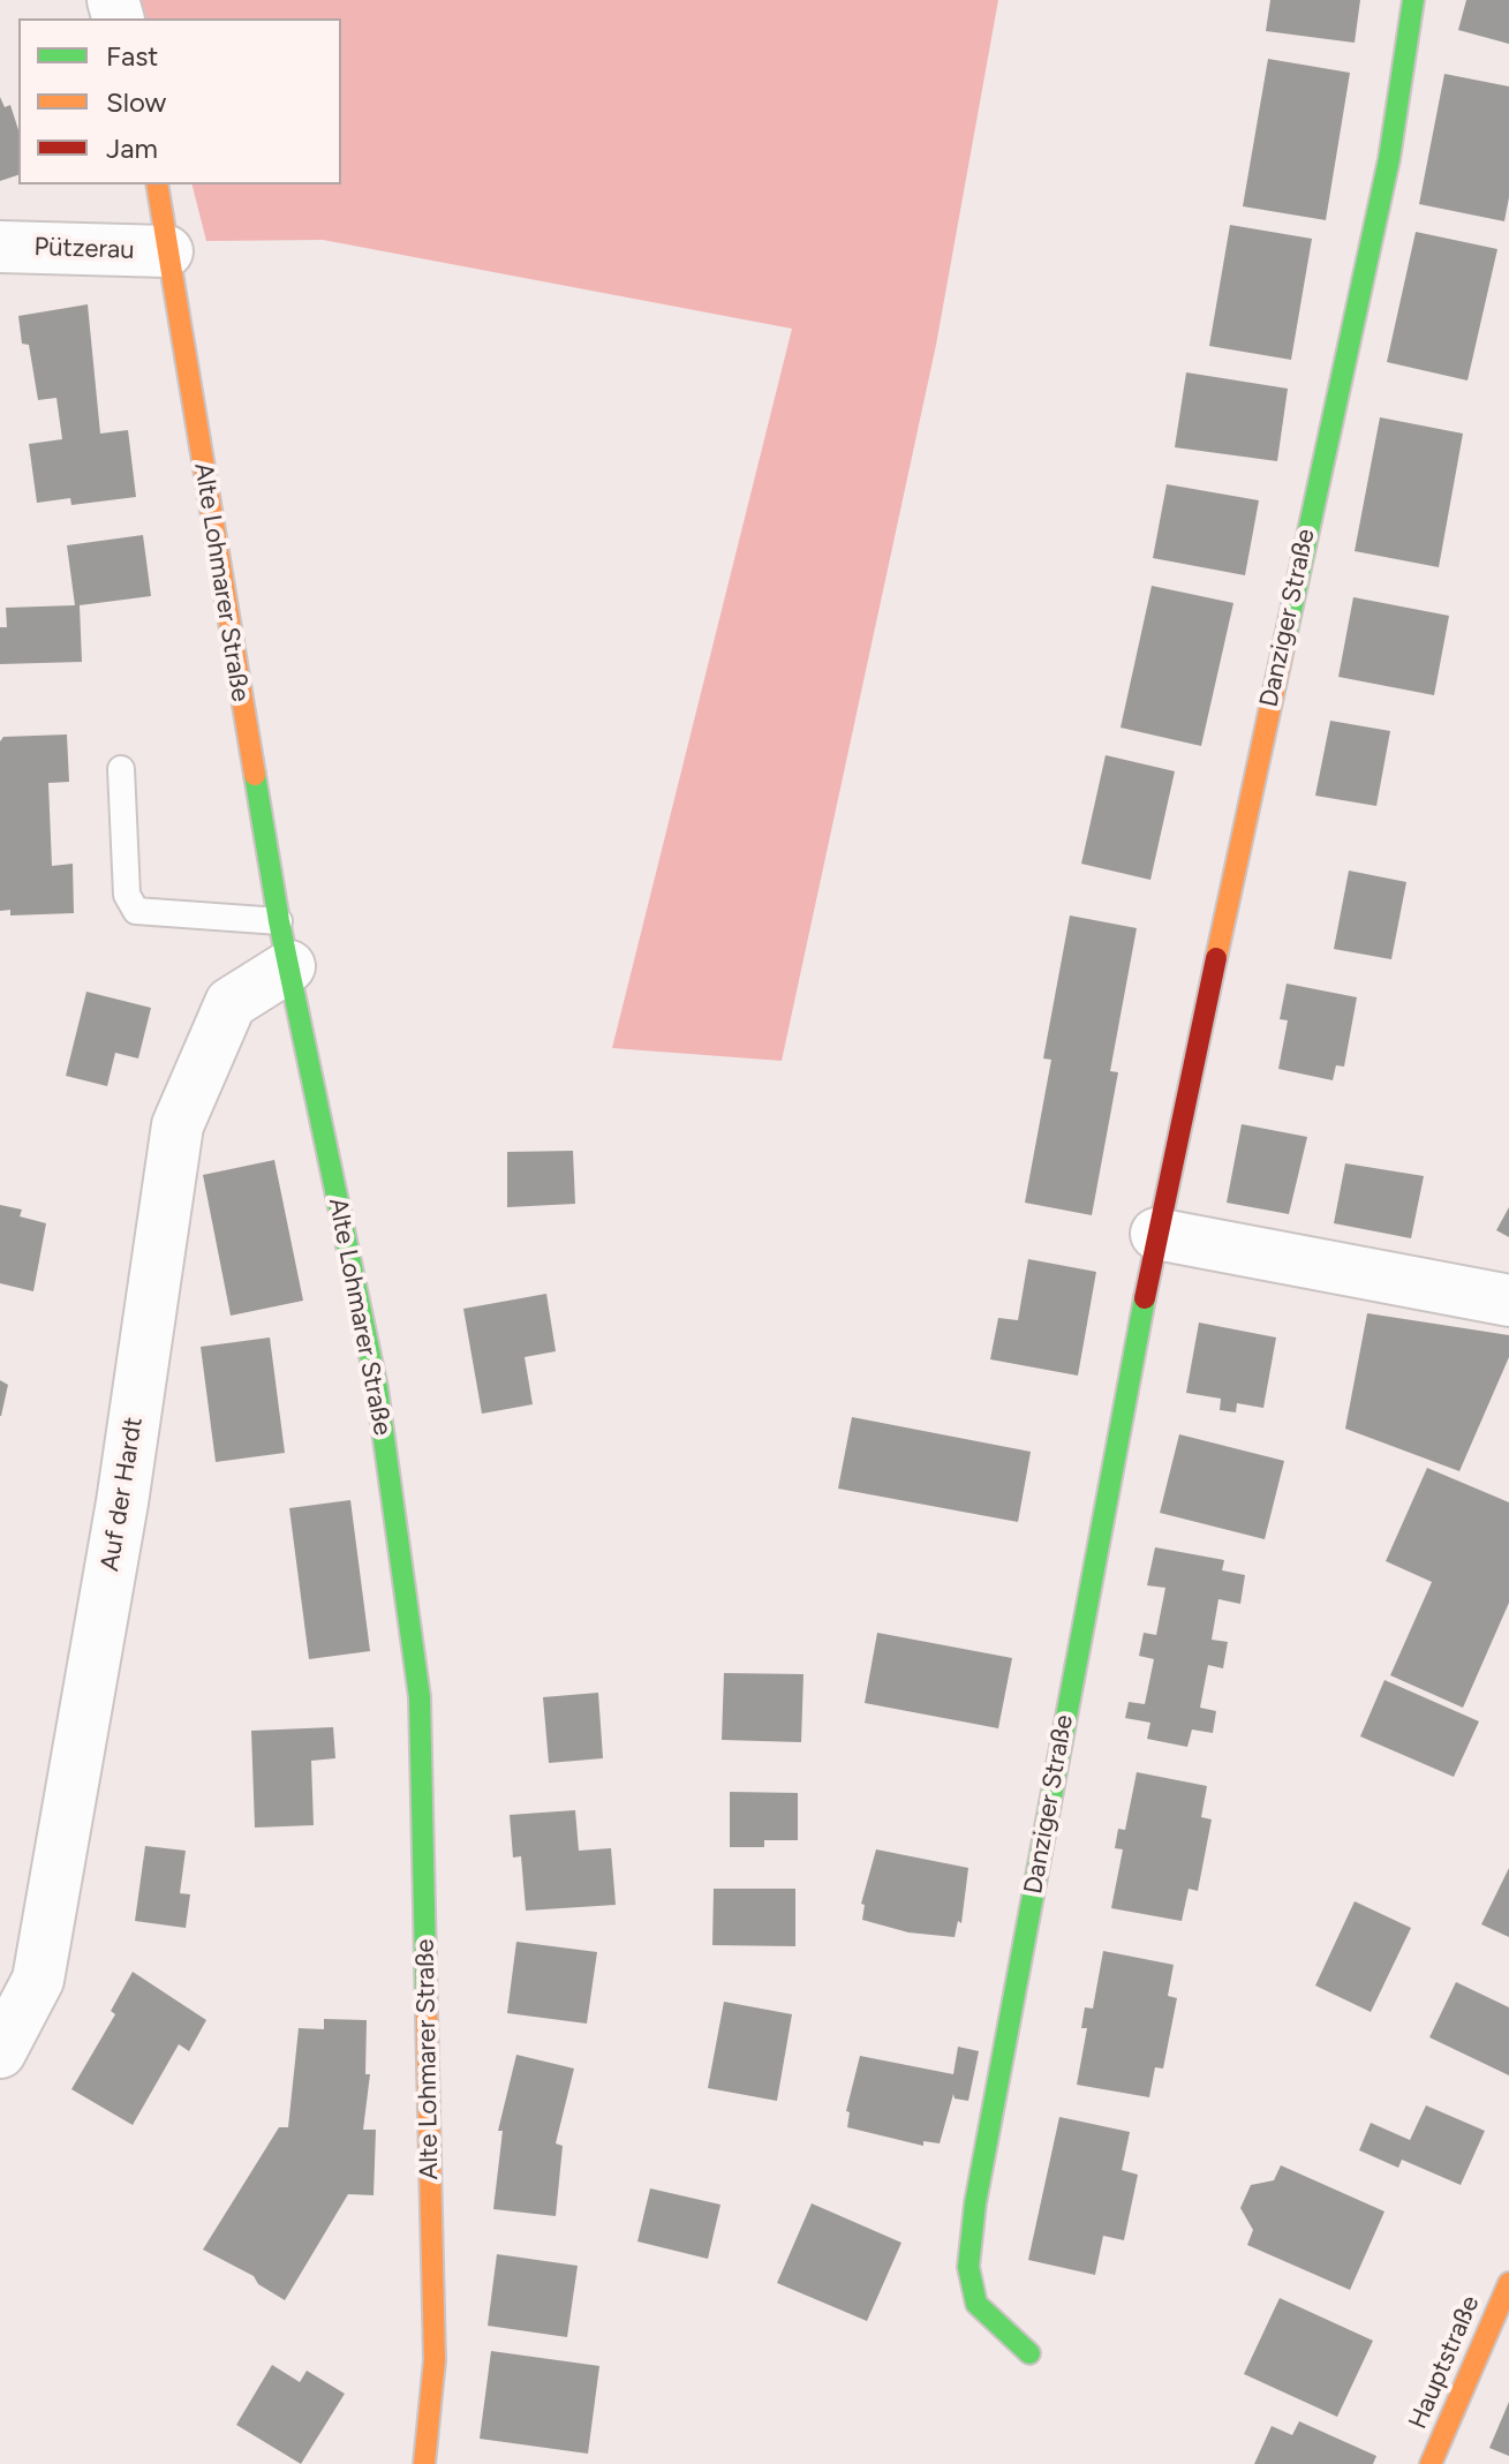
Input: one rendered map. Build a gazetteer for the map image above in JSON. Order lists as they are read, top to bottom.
{
  "streets": {
    "street": [
      "Pützerau",
      "Alte Lohmarer Straße",
      "Danziger Straße",
      "Auf der Hardt",
      "Hauptstraße"
    ]
  },
  "crossings": [
    ["Pützerau", "Alte Lohmarer Straße"],
    ["Alte Lohmarer Straße", "Auf der Hardt"]
  ],
  "legend": ["Fast", "Slow", "Jam"]
}
